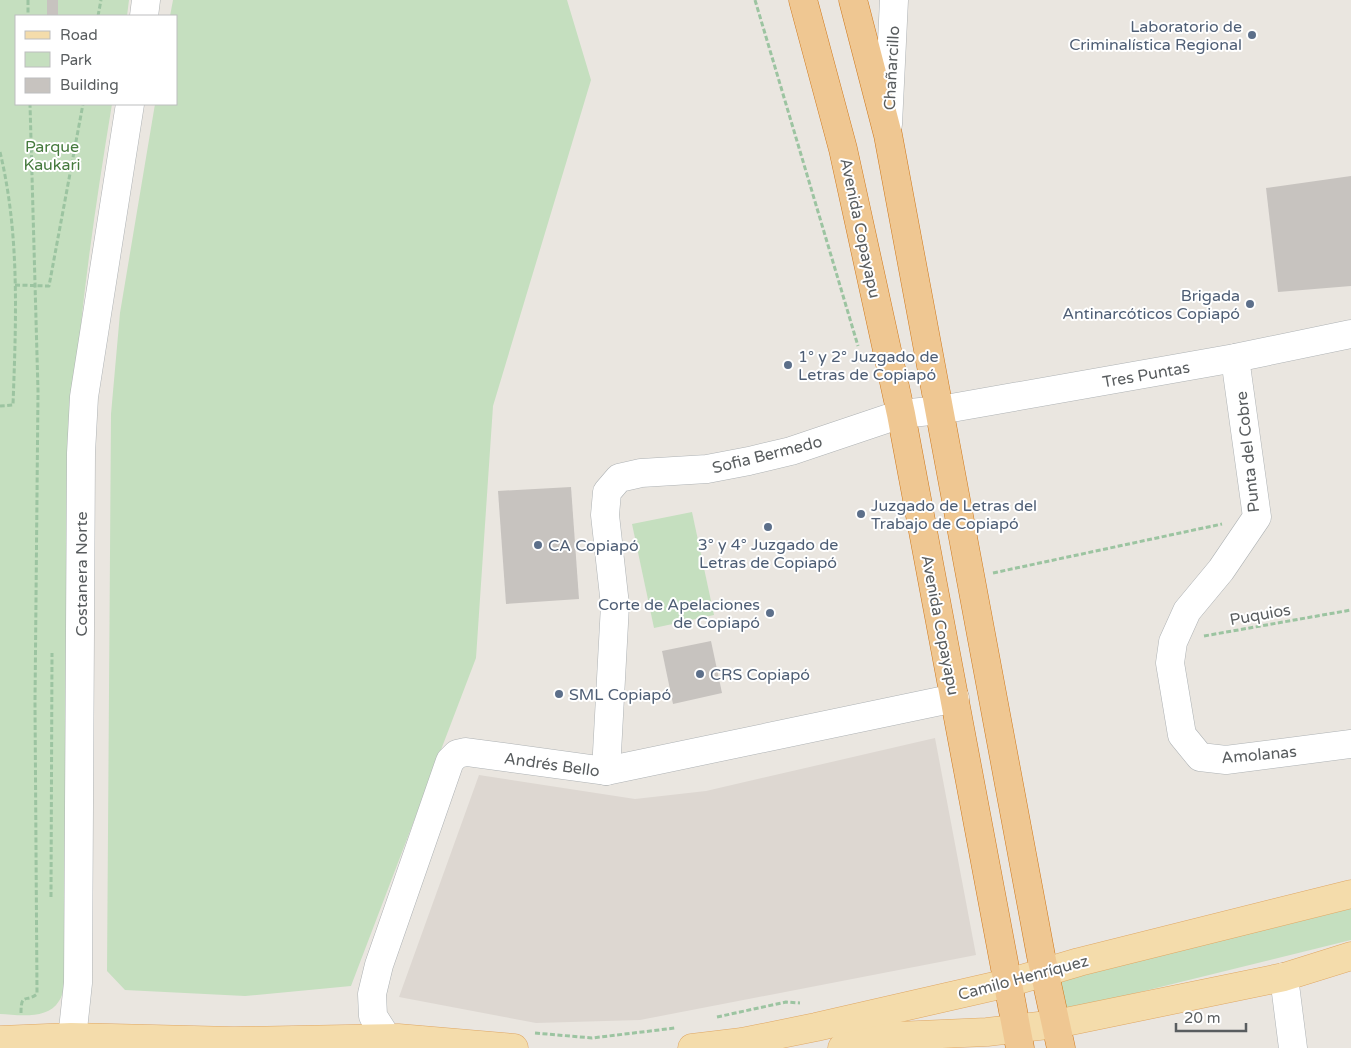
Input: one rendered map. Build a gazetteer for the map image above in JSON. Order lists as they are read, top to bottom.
{
  "streets": {
    "highway": ["Avenida Copayapu"],
    "main road": ["Camilo Henríquez"],
    "street": [
      "Chañarcillo",
      "Tres Puntas",
      "Punta del Cobre",
      "Sofia Bermedo",
      "Costanera Norte",
      "Amolanas",
      "Andrés Bello"
    ],
    "path": ["Puquios"]
  },
  "crossings": [
    ["Avenida Copayapu", "Sofia Bermedo"],
    ["Avenida Copayapu", "Andrés Bello"],
    ["Avenida Copayapu", "Camilo Henríquez"],
    ["Tres Puntas", "Punta del Cobre"],
    ["Tres Puntas", "Sofia Bermedo"],
    ["Punta del Cobre", "Puquios"],
    ["Punta del Cobre", "Amolanas"],
    ["Sofia Bermedo", "Andrés Bello"],
    ["Puquios", "Amolanas"]
  ],
  "parks": ["Parque Kaukari"],
  "places": [
    "Laboratorio de Criminalística Regional",
    "Brigada Antinarcóticos Copiapó",
    "1° y 2° Juzgado de Letras de Copiapó",
    "Juzgado de Letras del Trabajo de Copiapó",
    "3° y 4° Juzgado de Letras de Copiapó",
    "CA Copiapó",
    "Corte de Apelaciones de Copiapó",
    "CRS Copiapó",
    "SML Copiapó"
  ],
  "legend": ["Road", "Park", "Building"],
  "scale_bar": "20 m"
}
